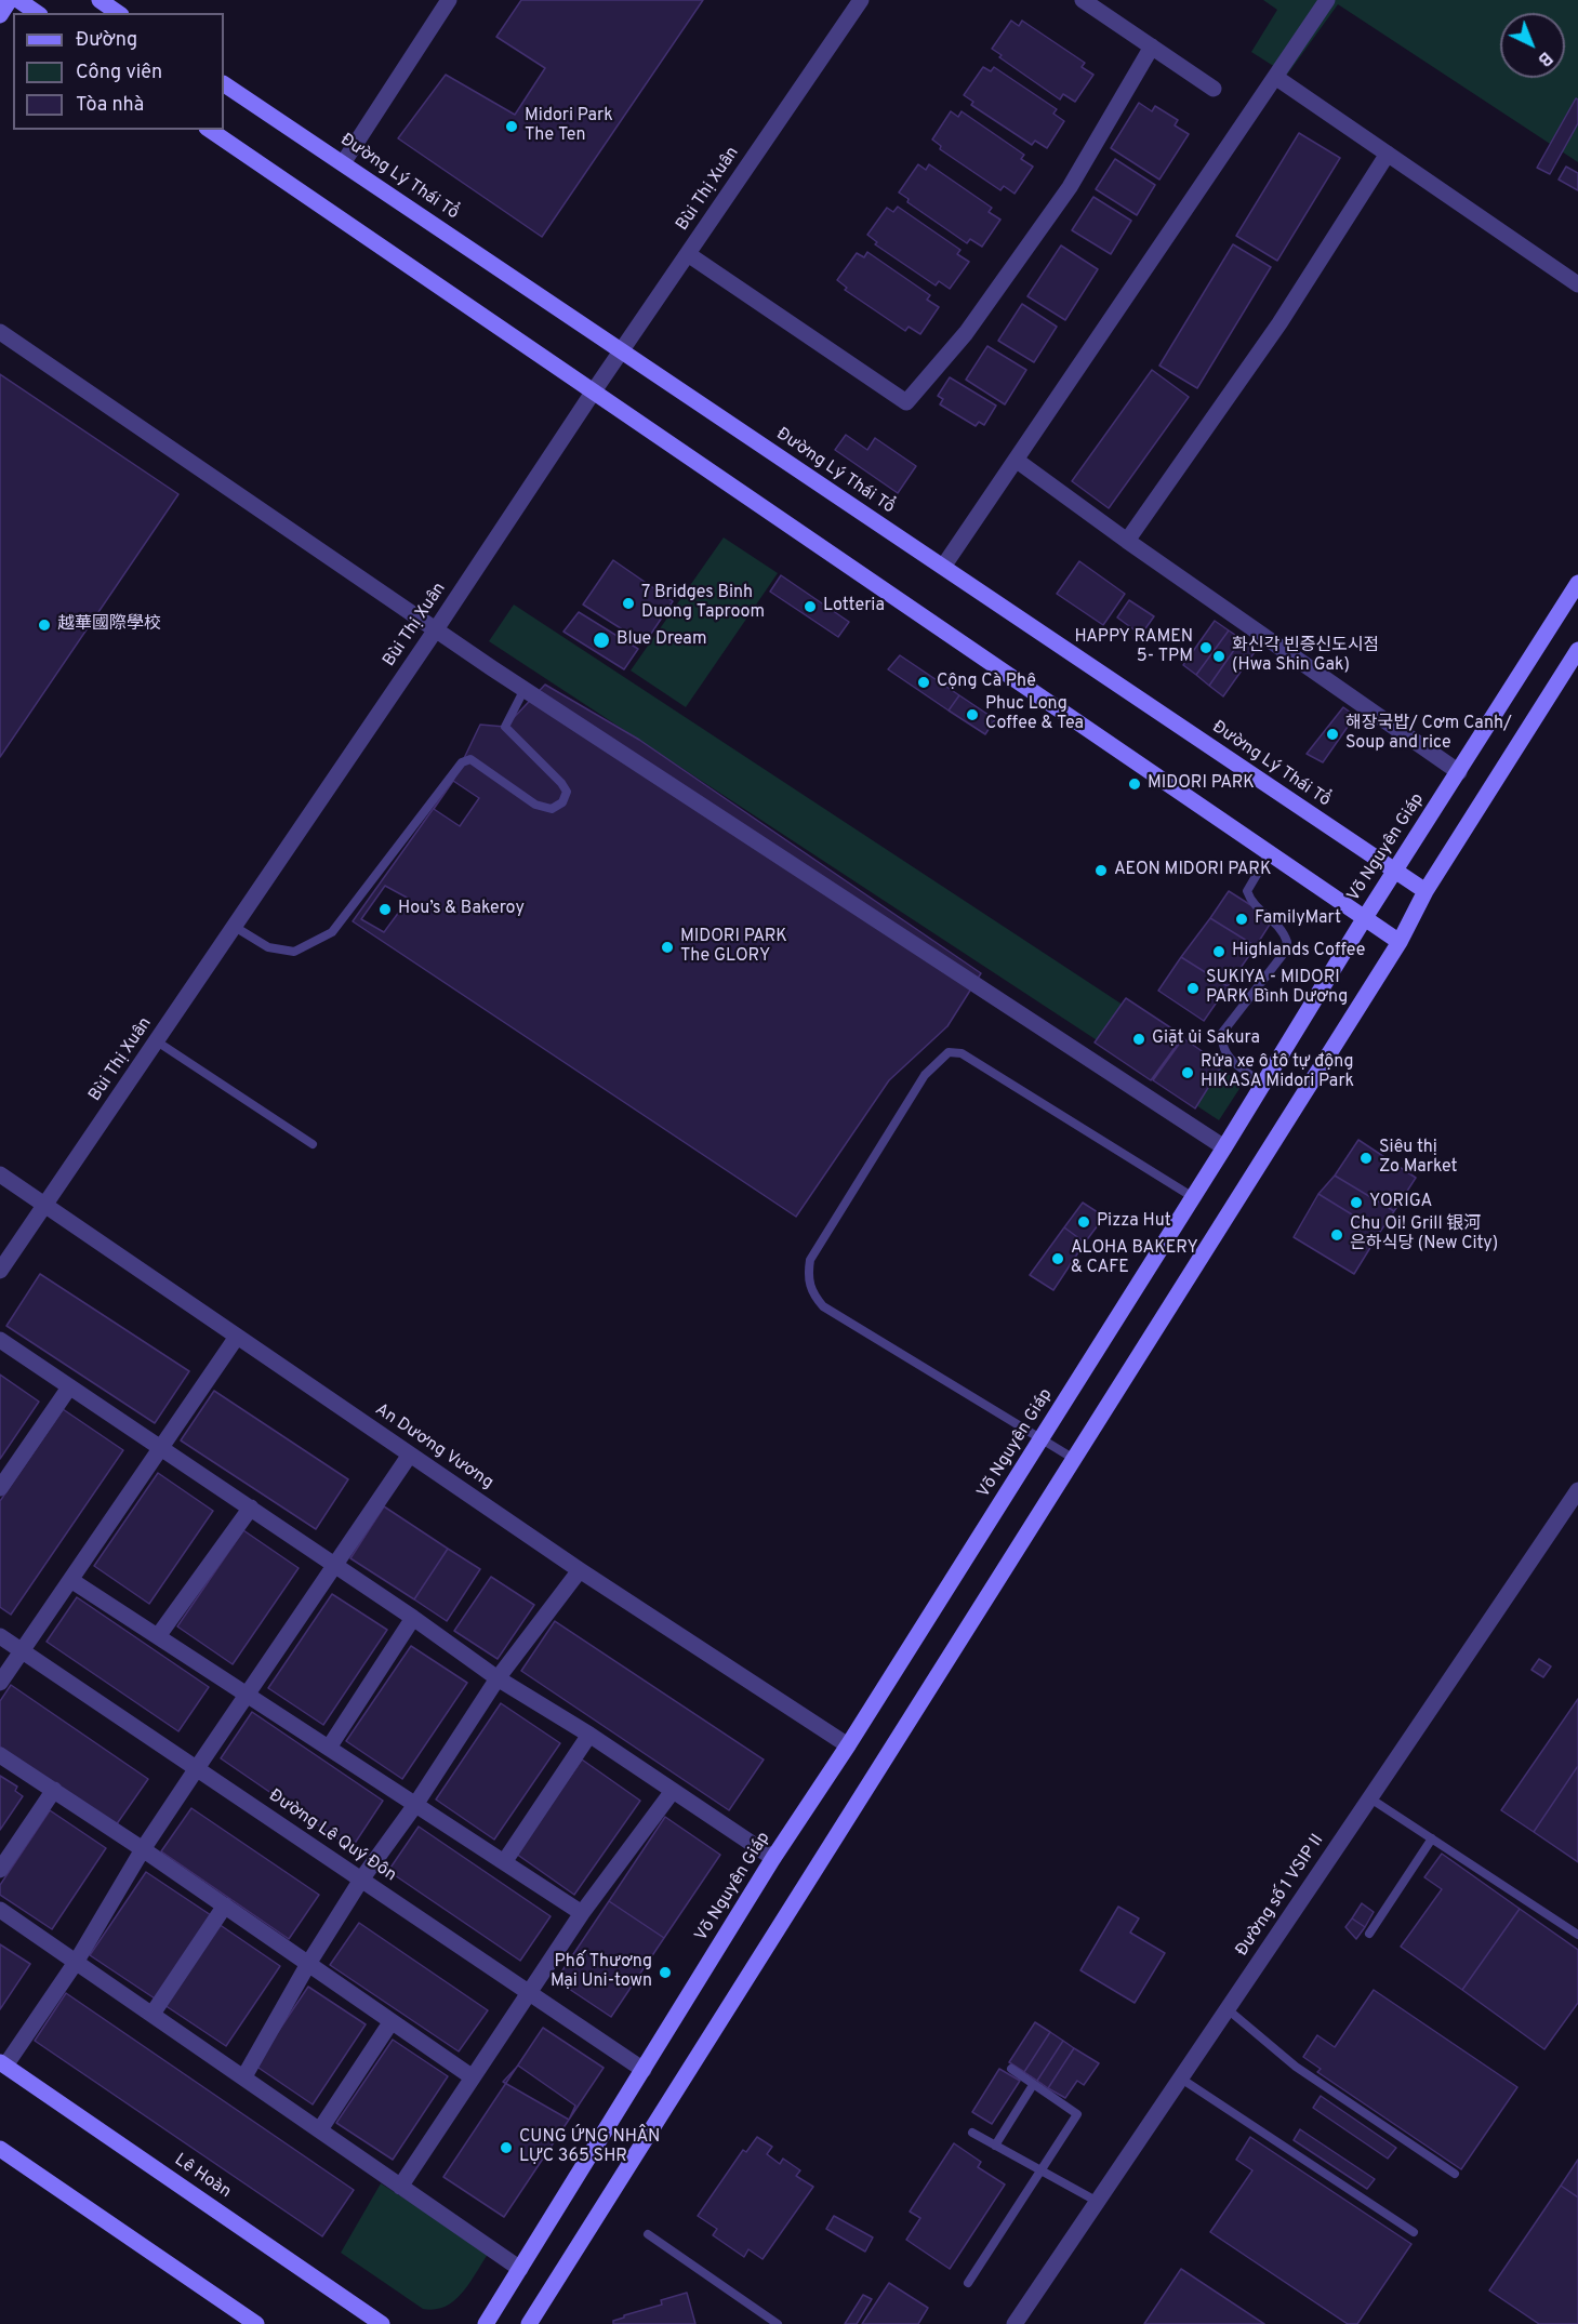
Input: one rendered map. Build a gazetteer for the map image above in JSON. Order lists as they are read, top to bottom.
{
  "streets": {
    "main road": ["Đường Lý Thái Tổ", "Võ Nguyên Giáp", "Lê Hoàn"],
    "street": [
      "Bùi Thị Xuân",
      "An Dương Vương",
      "Đường Lê Quý Đôn",
      "Đường số 1 VSIP II"
    ]
  },
  "crossings": [
    ["Đường Lý Thái Tổ", "Bùi Thị Xuân"],
    ["Đường Lý Thái Tổ", "Võ Nguyên Giáp"],
    ["Bùi Thị Xuân", "An Dương Vương"],
    ["Võ Nguyên Giáp", "An Dương Vương"],
    ["Võ Nguyên Giáp", "Đường Lê Quý Đôn"]
  ],
  "places": [
    "Midori Park The Ten",
    "7 Bridges Binh Duong Taproom",
    "Lotteria",
    "越華國際學校",
    "Blue Dream",
    "HAPPY RAMEN 5- TPM",
    "화신각 빈증신도시점 (Hwa Shin Gak)",
    "Cộng Cà Phê",
    "Phuc Long Coffee & Tea",
    "해장국밥/ Cơm Canh/ Soup and rice",
    "MIDORI PARK",
    "AEON MIDORI PARK",
    "Hou’s & Bakeroy",
    "FamilyMart",
    "MIDORI PARK The GLORY",
    "Highlands Coffee",
    "SUKIYA - MIDORI PARK Bình Dương",
    "Giặt ủi Sakura",
    "Rửa xe ô tô tự động HIKASA Midori Park",
    "Siêu thị Zo Market",
    "YORIGA",
    "Pizza Hut",
    "Chu Oi! Grill 银河 은하식당 (New City)",
    "ALOHA BAKERY & CAFE",
    "Phố Thương Mại Uni-town",
    "CUNG ỨNG NHÂN LỰC 365 SHR"
  ],
  "legend": ["Đường", "Công viên", "Tòa nhà"],
  "north": "bottom right"
}
